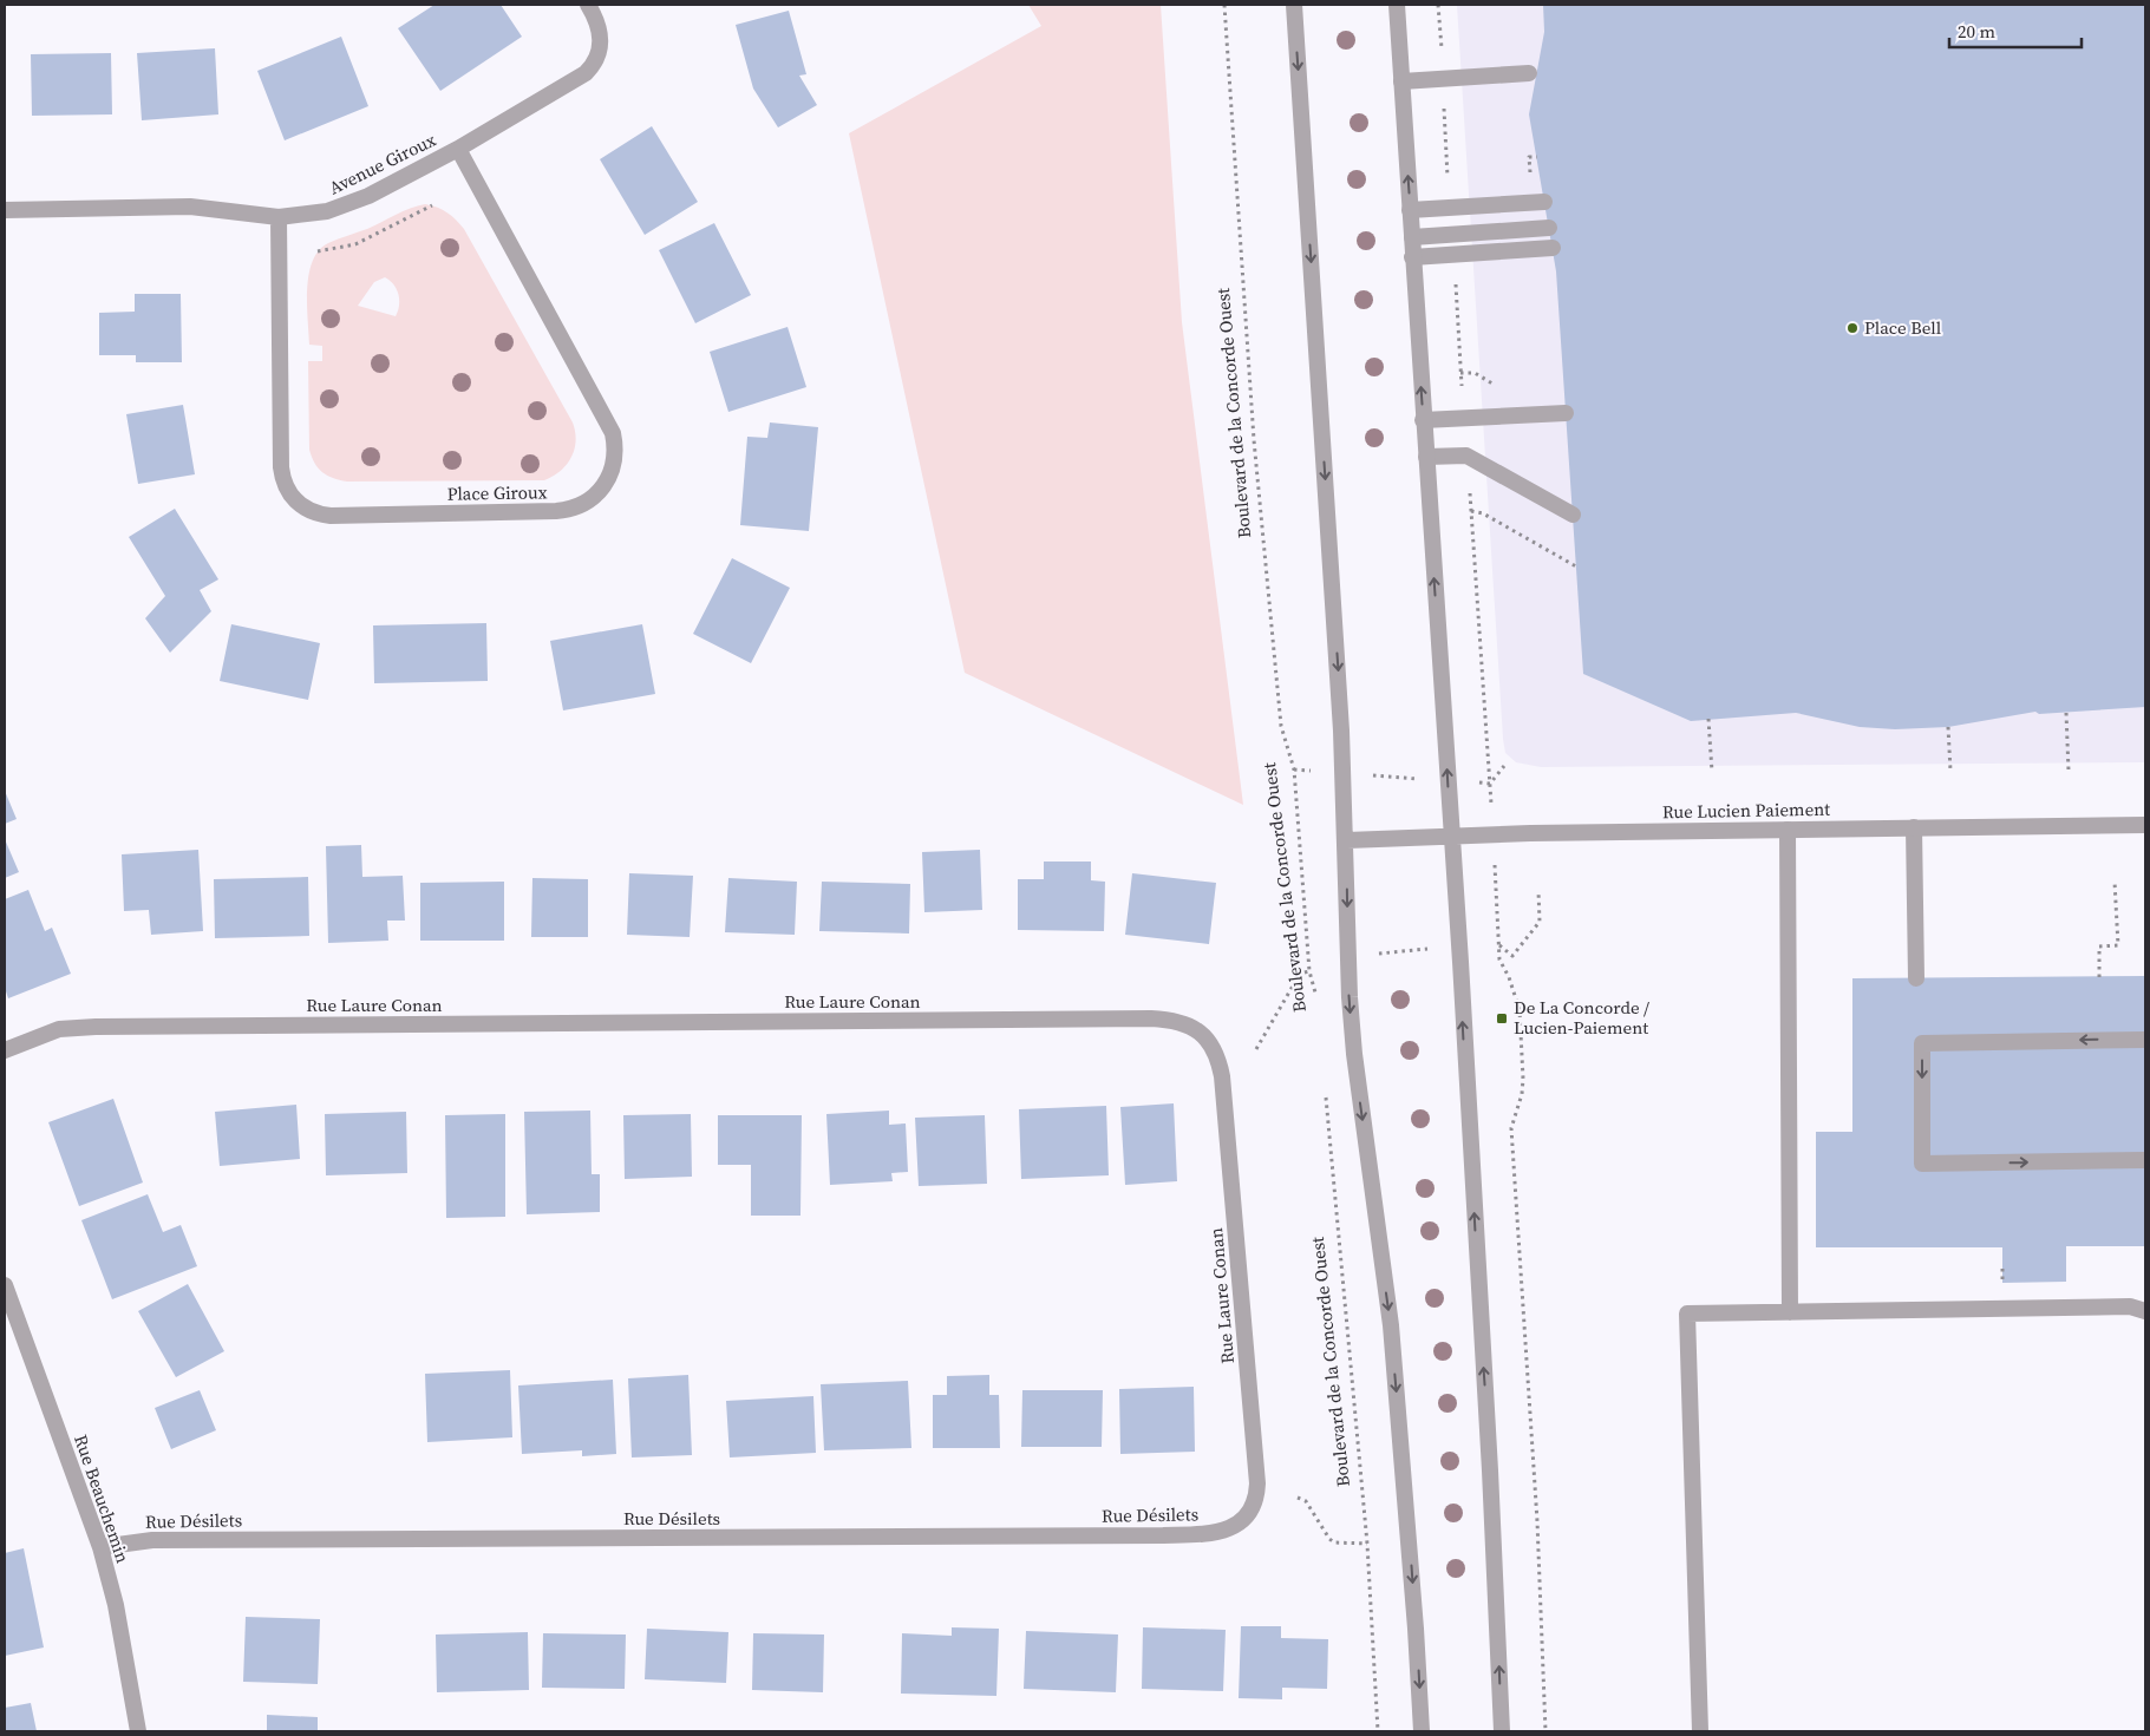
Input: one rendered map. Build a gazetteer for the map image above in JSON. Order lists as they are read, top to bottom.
{
  "streets": {
    "street": [
      "Avenue Giroux",
      "Place Giroux",
      "Rue Lucien Paiement",
      "Rue Laure Conan",
      "Rue Beauchemin",
      "Rue Désilets"
    ],
    "path": ["Boulevard de la Concorde Ouest"]
  },
  "crossings": [
    ["Avenue Giroux", "Place Giroux"],
    ["Rue Laure Conan", "Rue Désilets"],
    ["Rue Beauchemin", "Rue Désilets"]
  ],
  "places": {
    "other": ["Place Bell"],
    "transit": ["De La Concorde / Lucien-Paiement"]
  },
  "scale_bar": "20 m"
}
